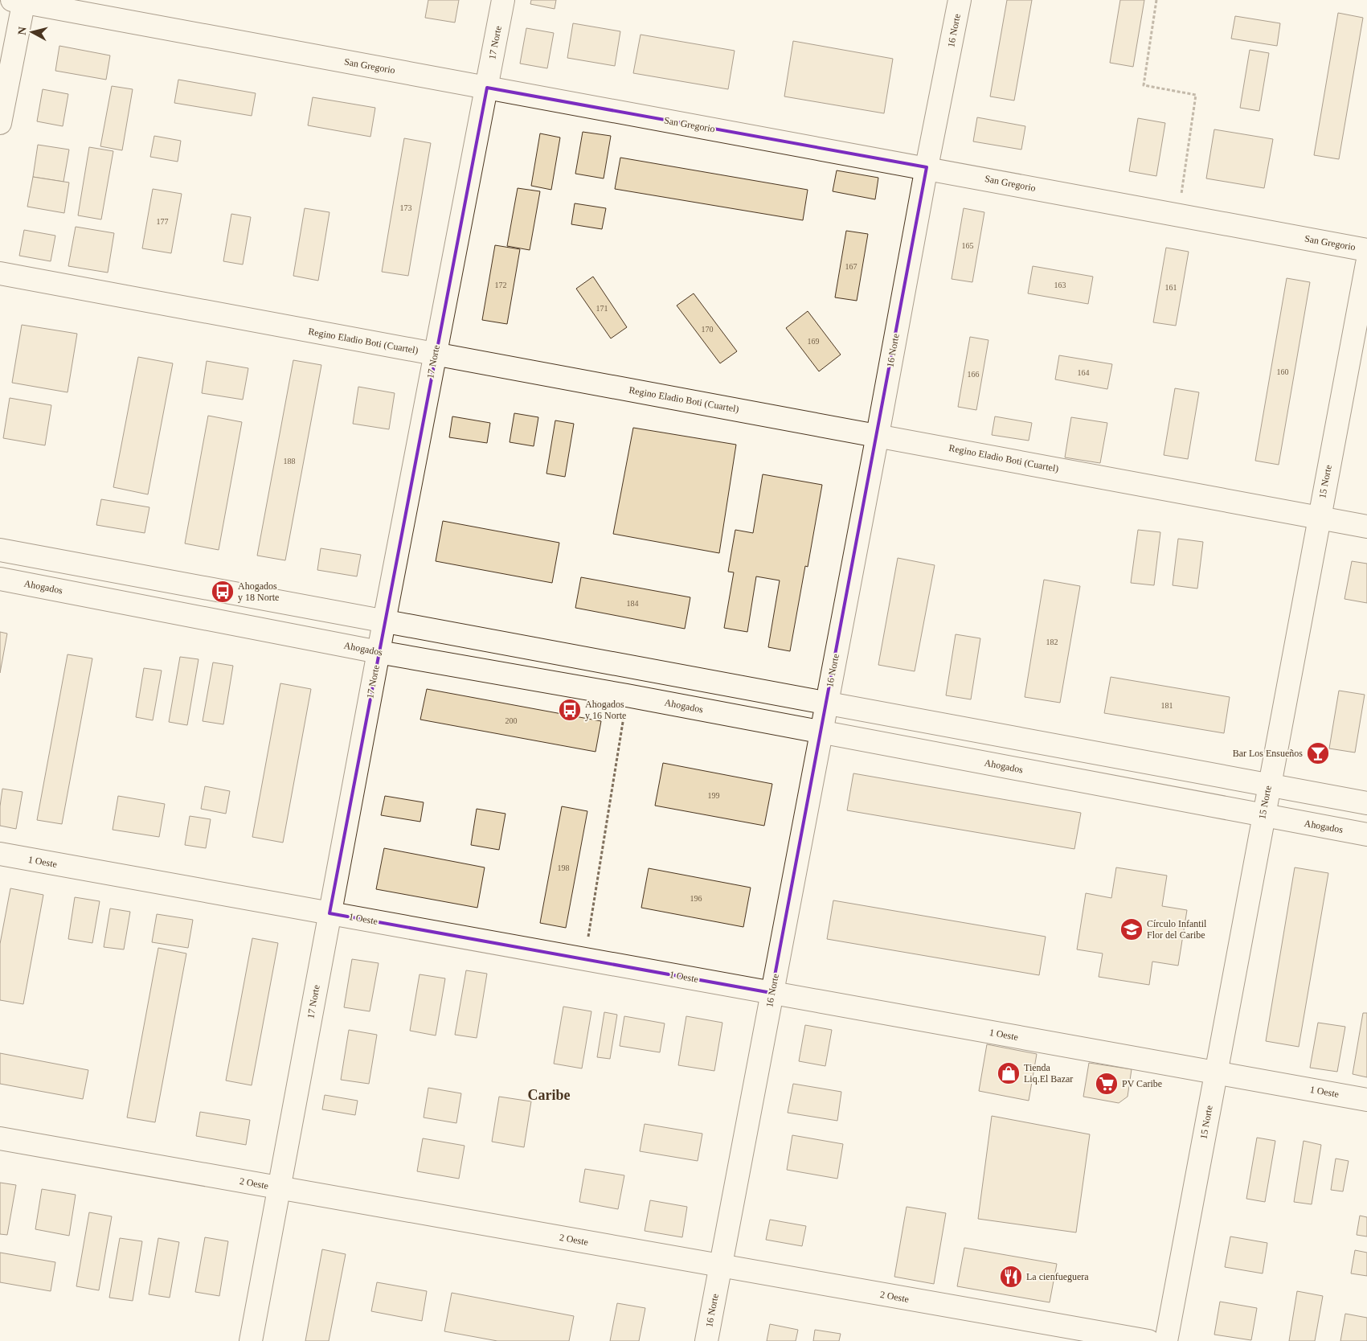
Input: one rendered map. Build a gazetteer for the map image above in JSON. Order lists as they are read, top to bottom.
{
  "streets": {
    "street": [
      "16 Norte",
      "17 Norte",
      "San Gregorio",
      "Regino Eladio Boti (Cuartel)",
      "15 Norte",
      "Ahogados",
      "1 Oeste",
      "2 Oeste"
    ]
  },
  "crossings": [
    ["16 Norte", "San Gregorio"],
    ["16 Norte", "Regino Eladio Boti (Cuartel)"],
    ["16 Norte", "Ahogados"],
    ["16 Norte", "1 Oeste"],
    ["16 Norte", "2 Oeste"],
    ["17 Norte", "San Gregorio"],
    ["17 Norte", "Regino Eladio Boti (Cuartel)"],
    ["17 Norte", "Ahogados"],
    ["17 Norte", "1 Oeste"],
    ["17 Norte", "2 Oeste"],
    ["Regino Eladio Boti (Cuartel)", "15 Norte"],
    ["15 Norte", "Ahogados"],
    ["15 Norte", "1 Oeste"]
  ],
  "districts": ["Caribe"],
  "places": {
    "bus stop": ["Ahogados y 18 Norte", "Ahogados y 16 Norte"],
    "bar": ["Bar Los Ensueños"],
    "school or university": ["Círculo Infantil Flor del Caribe"],
    "shop": ["Tienda Liq.El Bazar"],
    "supermarket": ["PV Caribe"],
    "restaurant": ["La cienfueguera"]
  },
  "house_numbers": [
    "173",
    "177",
    "165",
    "167",
    "172",
    "163",
    "161",
    "171",
    "170",
    "169",
    "160",
    "164",
    "166",
    "188",
    "184",
    "182",
    "181",
    "200",
    "199",
    "198",
    "196"
  ],
  "north": "left"
}
